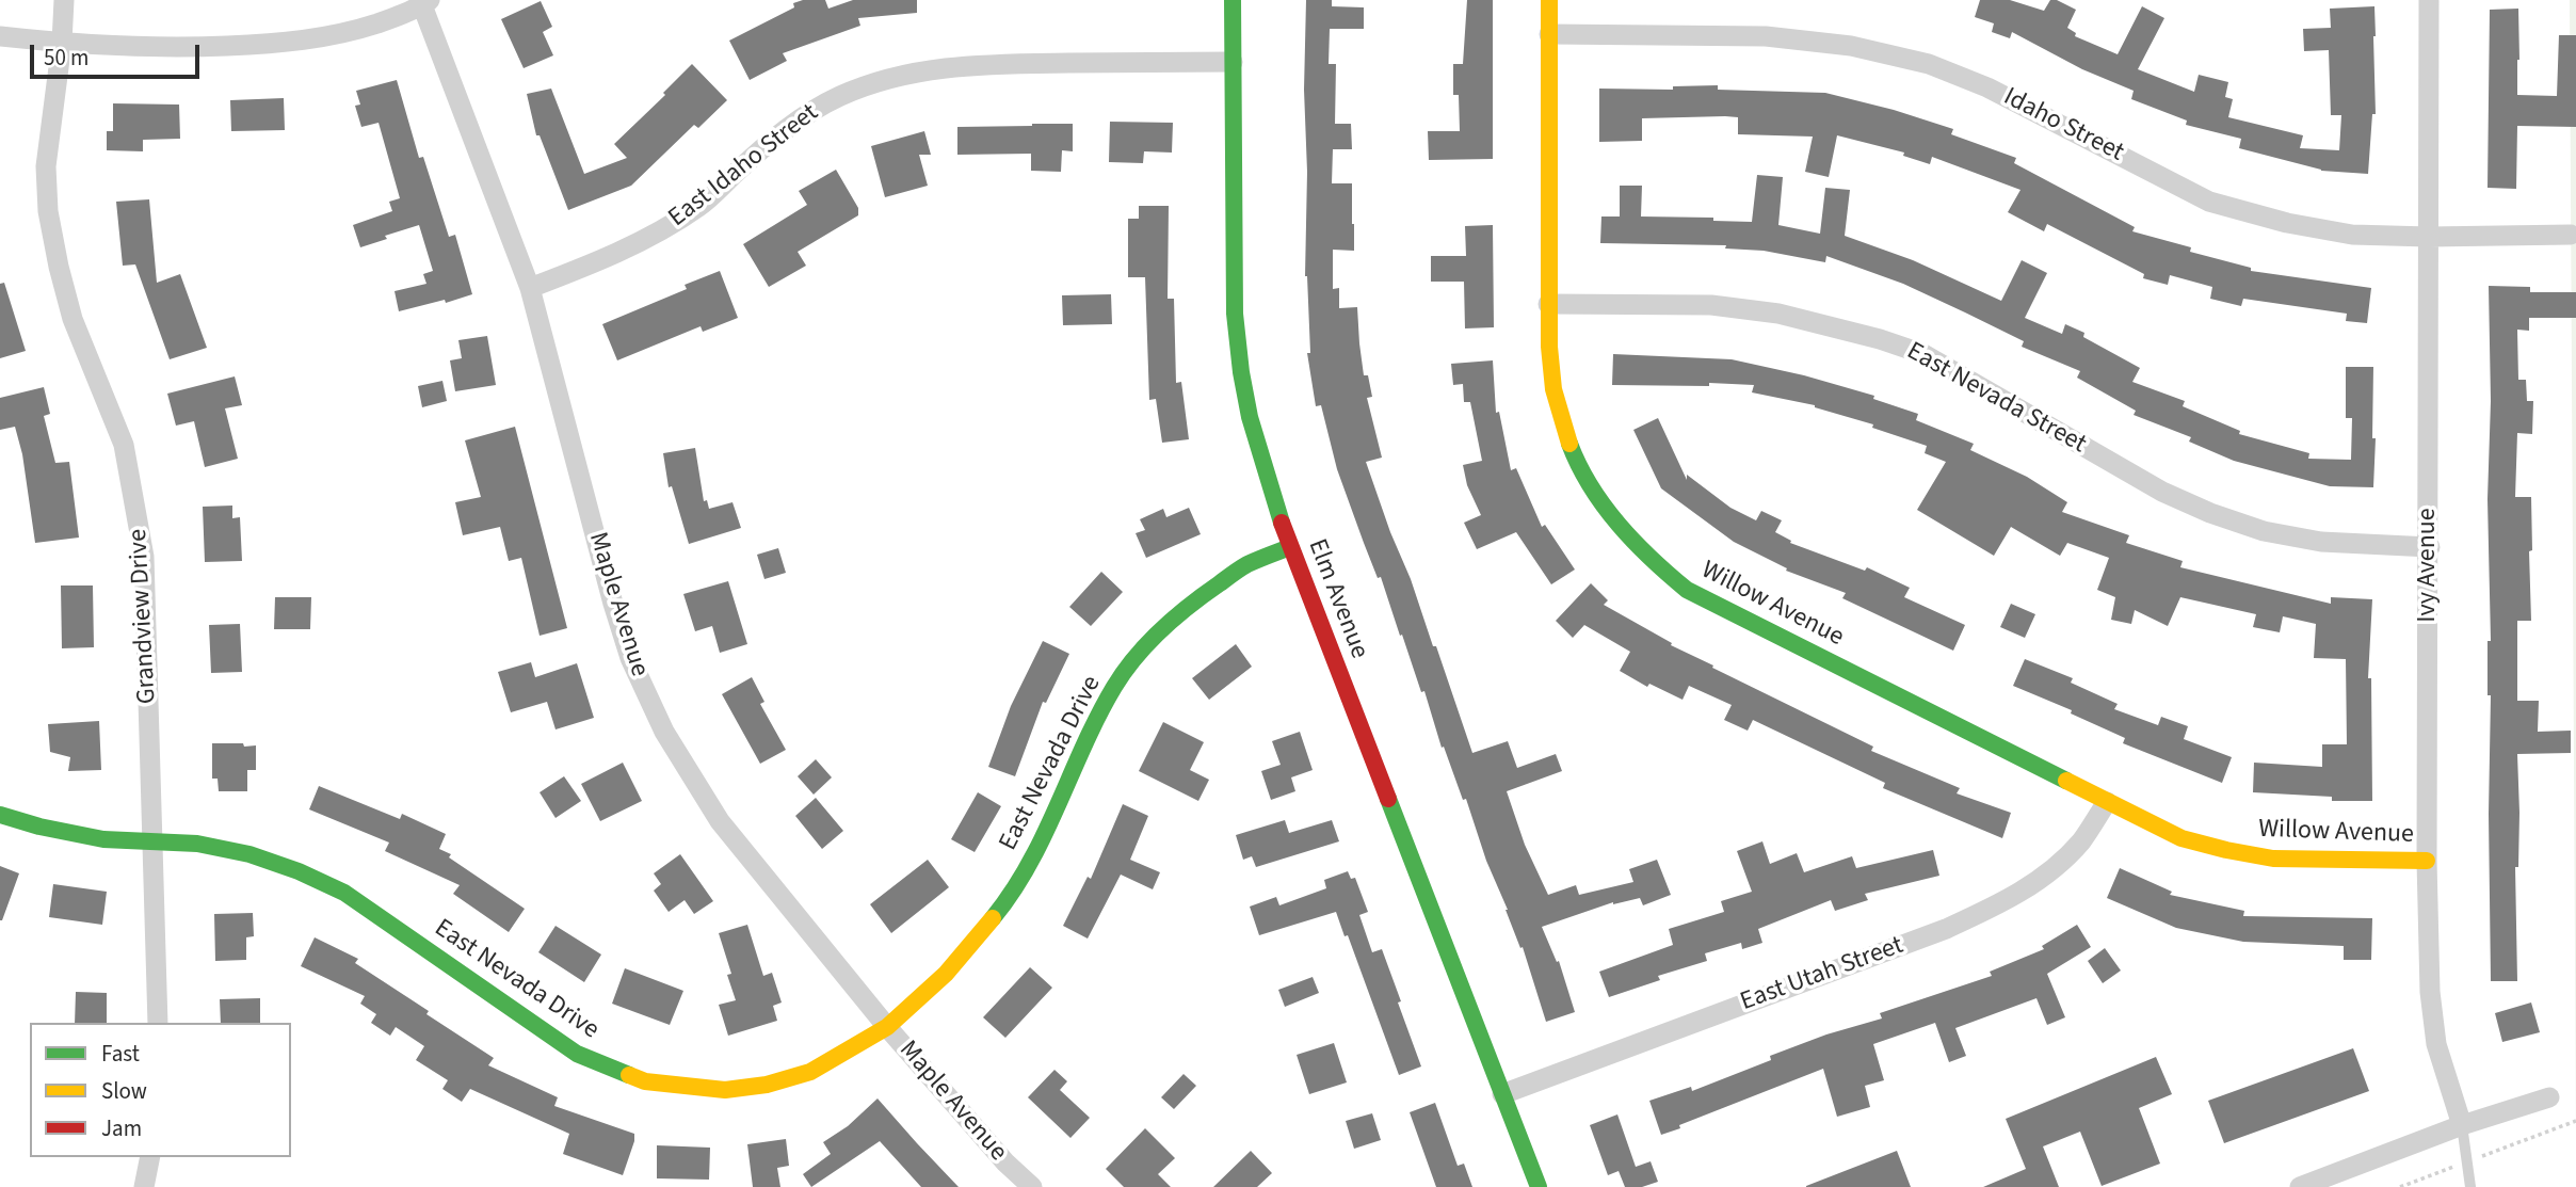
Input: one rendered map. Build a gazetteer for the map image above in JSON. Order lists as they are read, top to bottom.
{
  "streets": {
    "street": [
      "Idaho Street",
      "East Idaho Street",
      "East Nevada Street",
      "Ivy Avenue",
      "Elm Avenue",
      "Maple Avenue",
      "Willow Avenue",
      "Grandview Drive",
      "East Nevada Drive",
      "East Utah Street"
    ]
  },
  "crossings": [
    ["Idaho Street", "Ivy Avenue"],
    ["Idaho Street", "Willow Avenue"],
    ["East Idaho Street", "Elm Avenue"],
    ["East Idaho Street", "Maple Avenue"],
    ["East Nevada Street", "Ivy Avenue"],
    ["East Nevada Street", "Willow Avenue"],
    ["Ivy Avenue", "Willow Avenue"],
    ["Elm Avenue", "East Nevada Drive"],
    ["Elm Avenue", "East Utah Street"],
    ["Maple Avenue", "East Nevada Drive"],
    ["Willow Avenue", "East Utah Street"],
    ["Grandview Drive", "East Nevada Drive"]
  ],
  "legend": ["Fast", "Slow", "Jam"],
  "scale_bar": "50 m"
}
